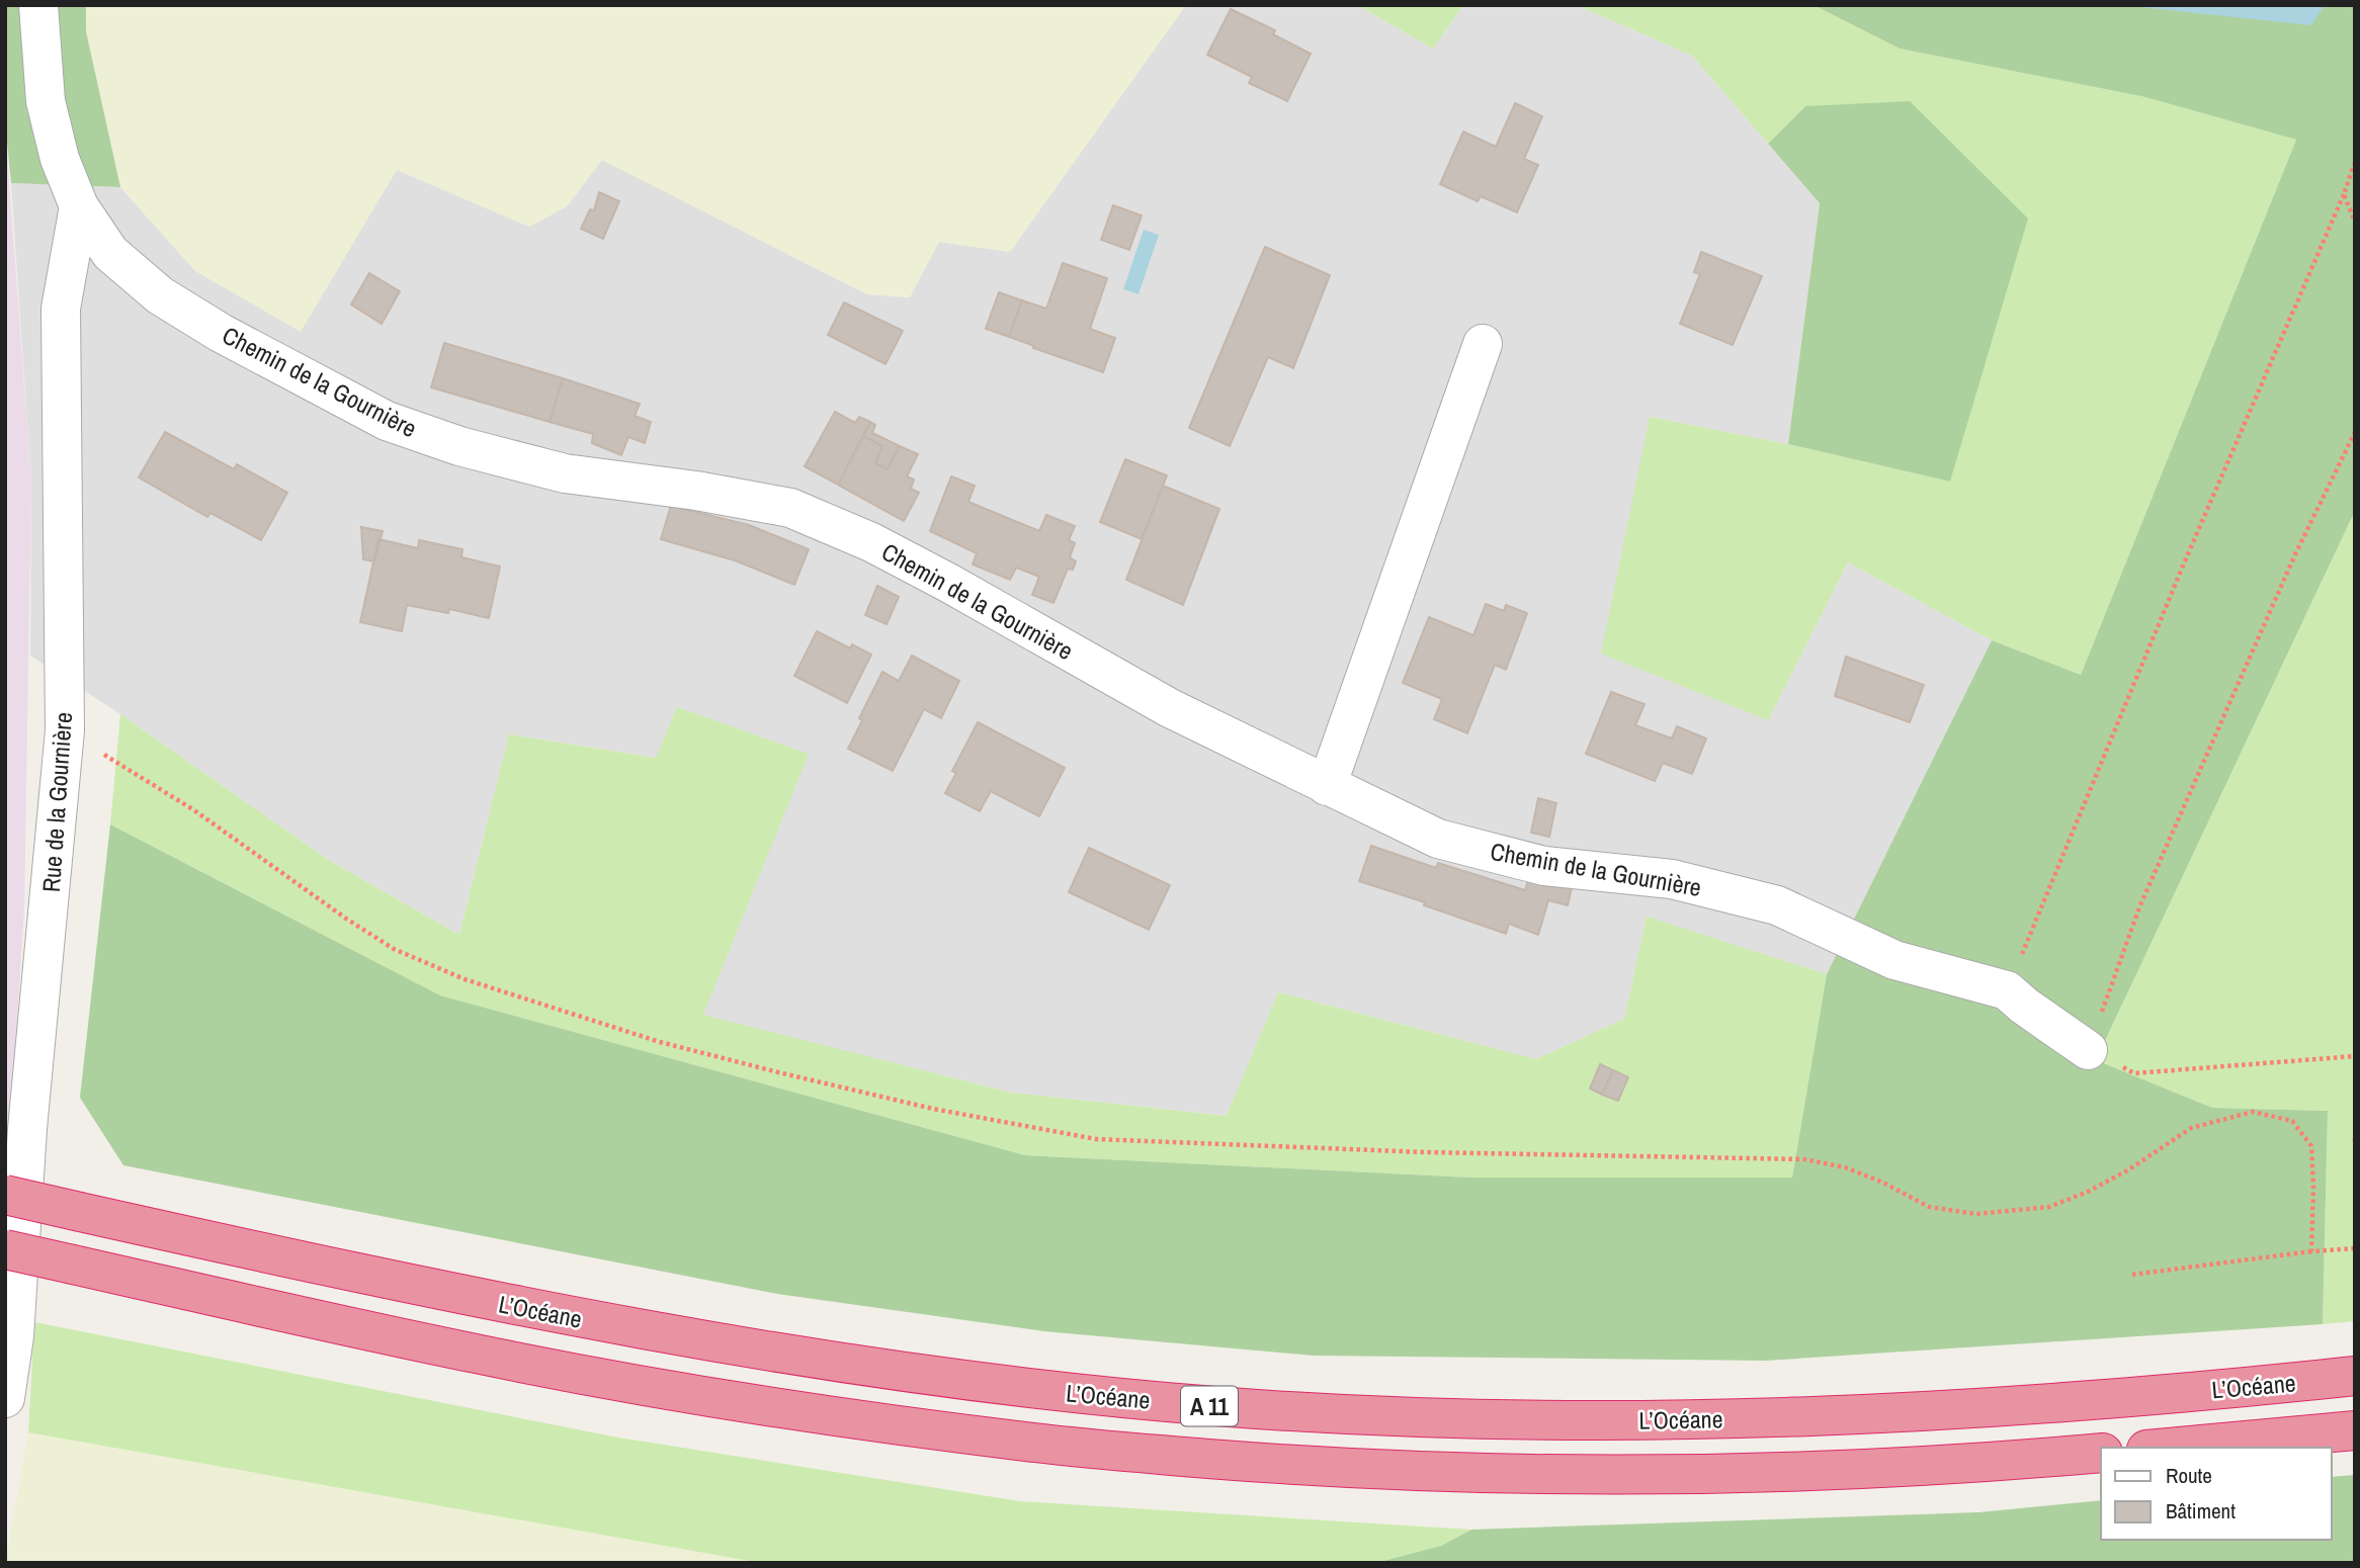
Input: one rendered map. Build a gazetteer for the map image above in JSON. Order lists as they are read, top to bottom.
{
  "streets": {
    "highway": ["L’Océane", "A 11"],
    "street": ["Chemin de la Gournière", "Rue de la Gournière"]
  },
  "crossings": [
    ["Chemin de la Gournière", "Rue de la Gournière"]
  ],
  "legend": ["Route", "Bâtiment"]
}
